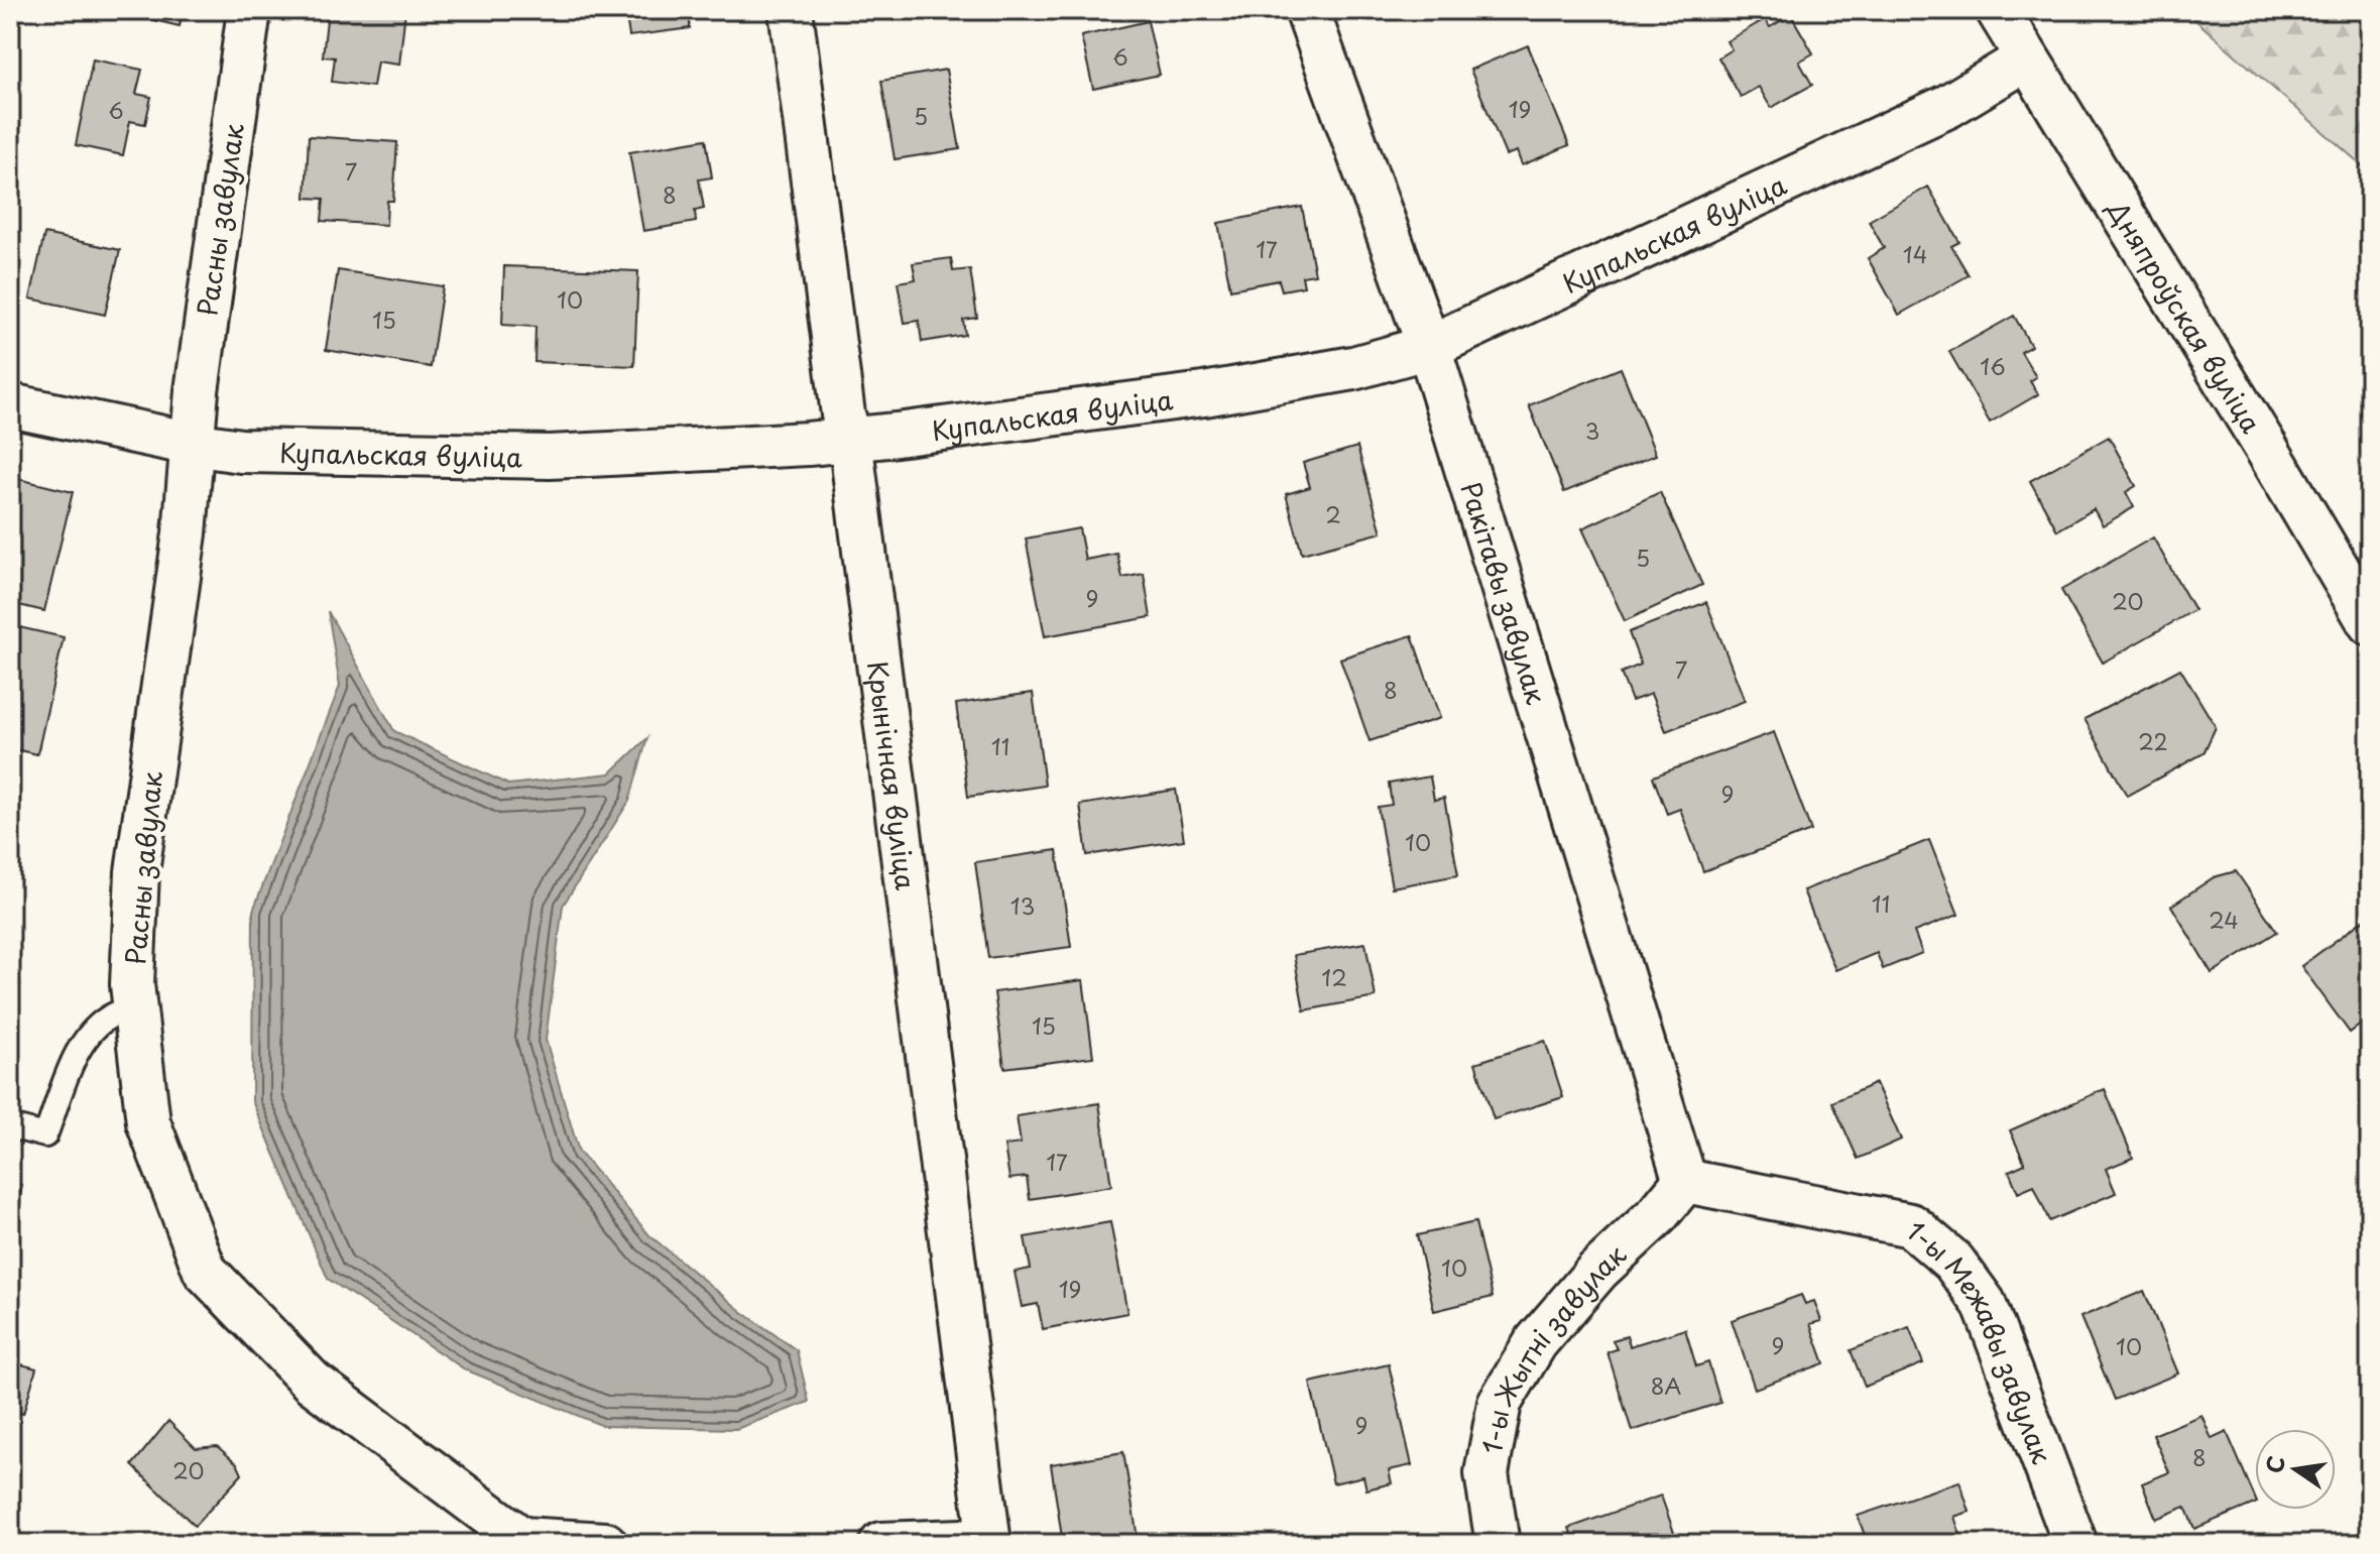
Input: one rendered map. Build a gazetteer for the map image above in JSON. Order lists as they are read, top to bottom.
{
  "streets": {
    "street": [
      "Расны завулак",
      "Купальская вуліца",
      "Дняпроўская вуліца",
      "Ракітавы завулак",
      "Крынічная вуліца",
      "1-ы Межавы завулак",
      "1-ы Жытні завулак"
    ]
  },
  "crossings": [
    ["Расны завулак", "Купальская вуліца"],
    ["Купальская вуліца", "Дняпроўская вуліца"],
    ["Купальская вуліца", "Ракітавы завулак"],
    ["Купальская вуліца", "Крынічная вуліца"],
    ["Ракітавы завулак", "1-ы Межавы завулак"],
    ["Ракітавы завулак", "1-ы Жытні завулак"],
    ["1-ы Межавы завулак", "1-ы Жытні завулак"]
  ],
  "house_numbers": [
    "6",
    "19",
    "6",
    "5",
    "7",
    "8",
    "17",
    "14",
    "10",
    "15",
    "16",
    "3",
    "2",
    "5",
    "9",
    "20",
    "7",
    "8",
    "22",
    "11",
    "9",
    "10",
    "11",
    "13",
    "24",
    "12",
    "15",
    "17",
    "10",
    "19",
    "9",
    "10",
    "8А",
    "9",
    "8",
    "20"
  ],
  "north": "left"
}
